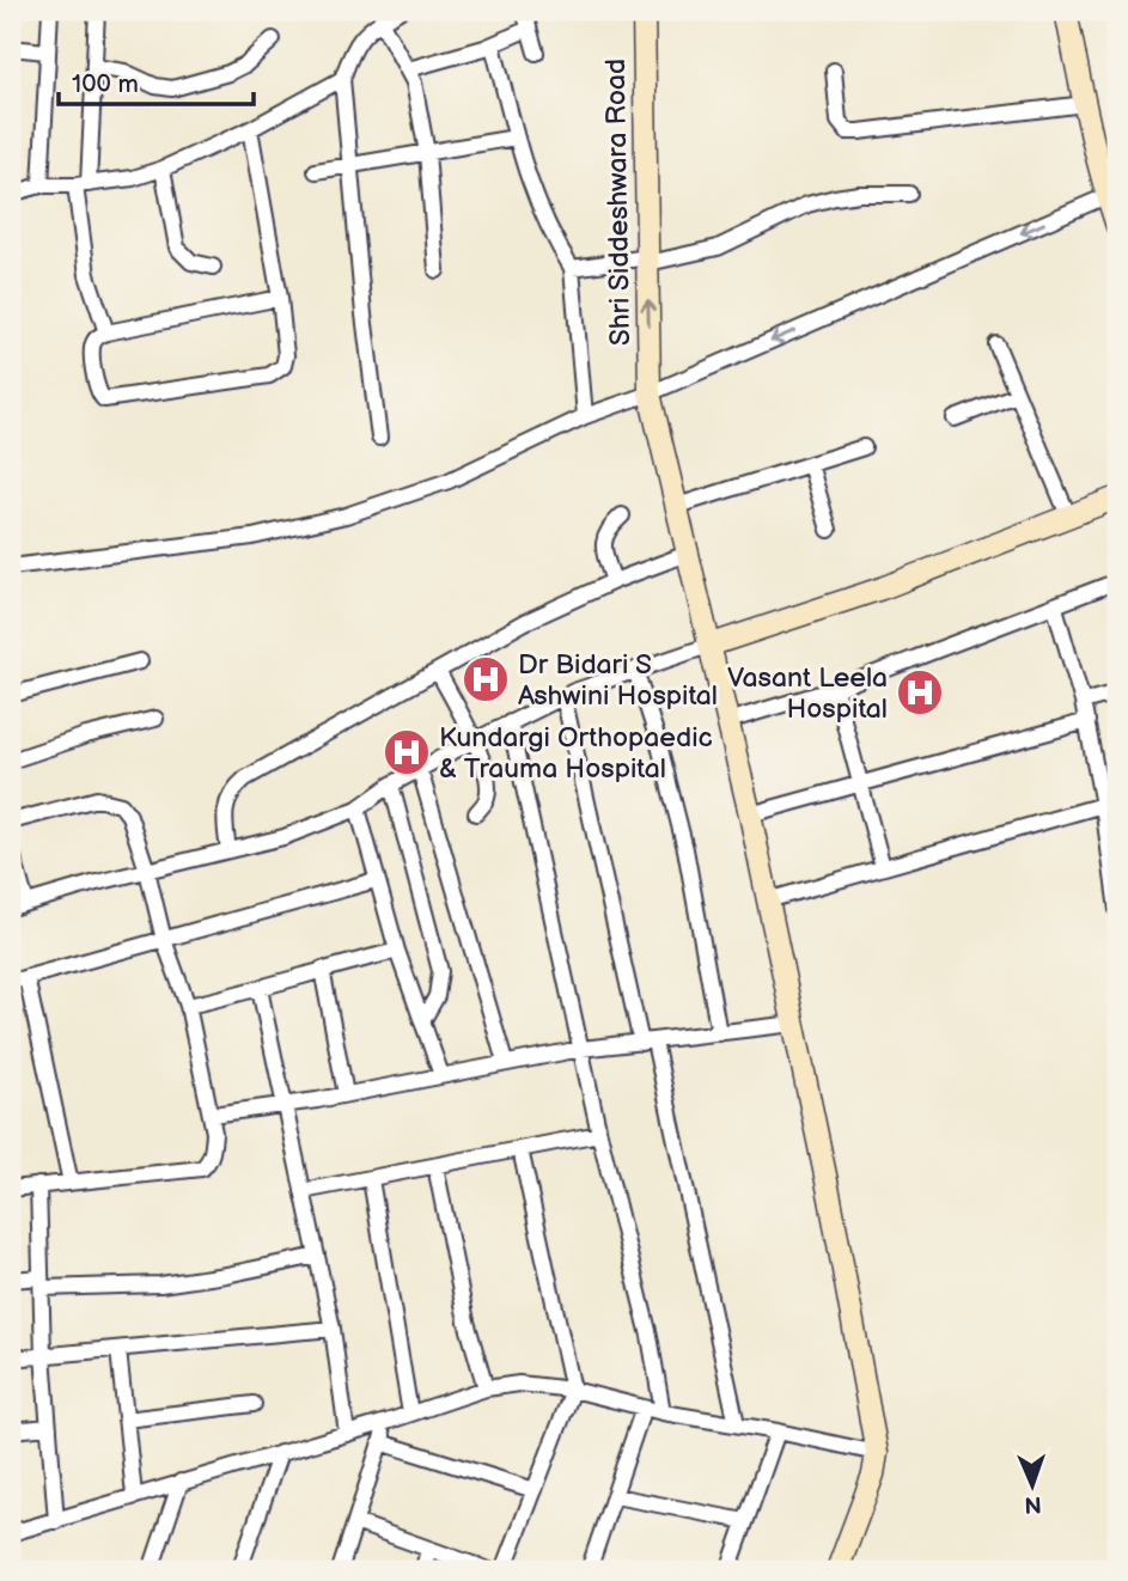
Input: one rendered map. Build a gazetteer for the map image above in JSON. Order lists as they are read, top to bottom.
{
  "streets": {
    "street": ["Shri Siddeshwara Road"]
  },
  "places": {
    "hospital": ["Dr Bidari S Ashwini Hospital", "Vasant Leela Hospital", "Kundargi Orthopaedic & Trauma Hospital"]
  },
  "scale_bar": "100 m",
  "north": "bottom"
}
